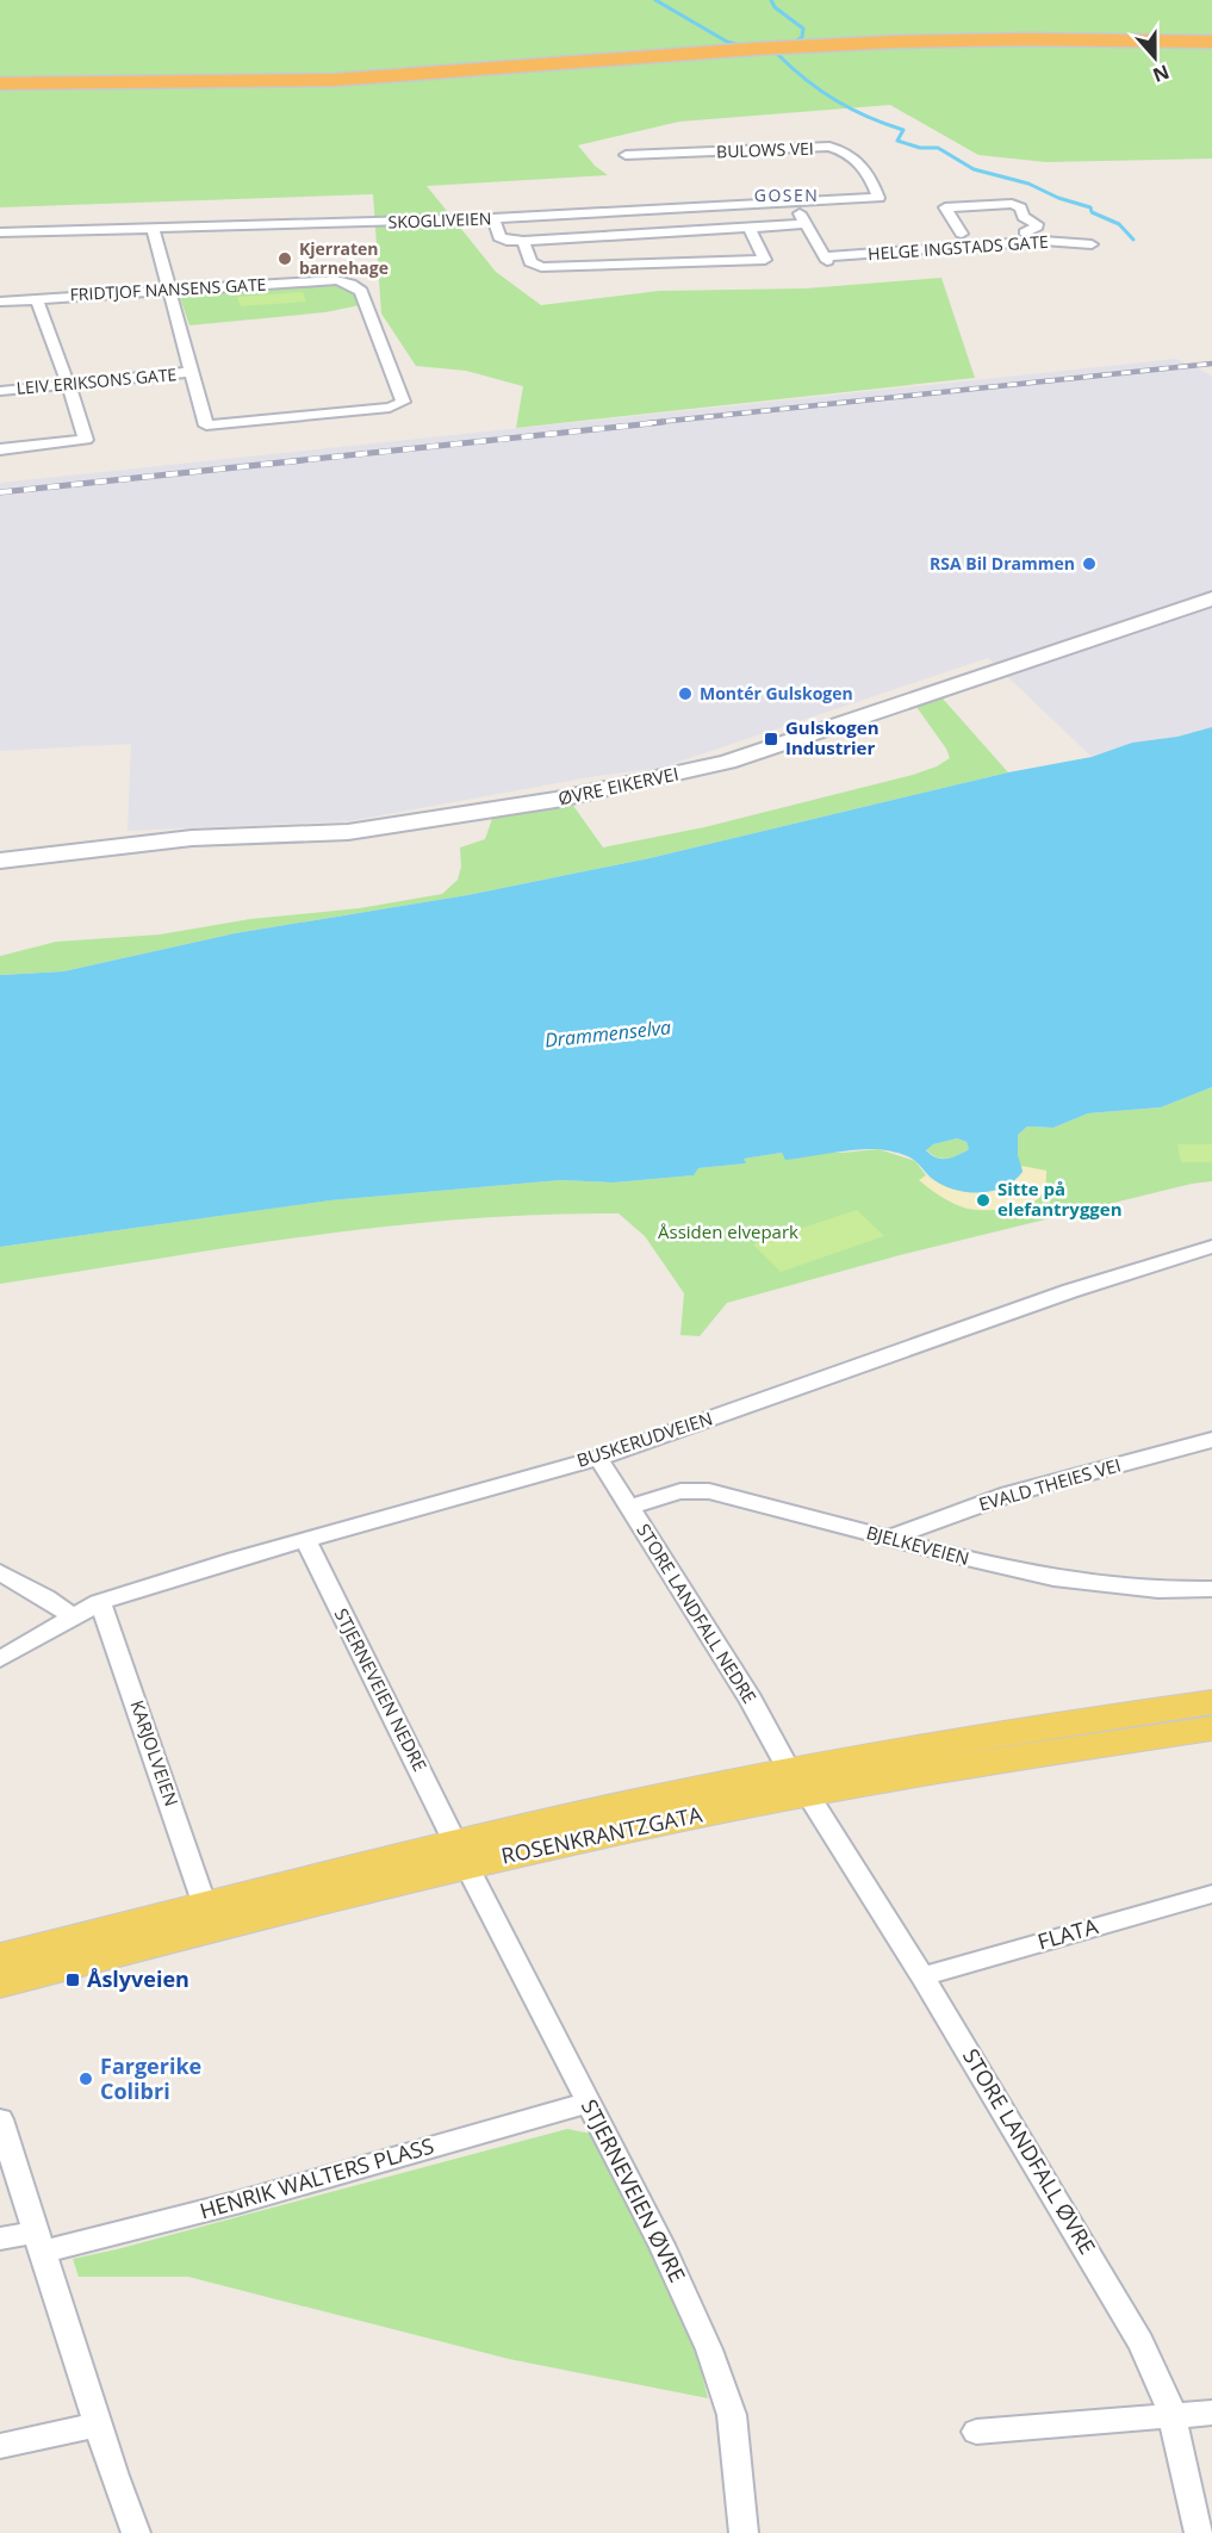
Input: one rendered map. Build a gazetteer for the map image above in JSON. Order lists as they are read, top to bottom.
{
  "streets": {
    "main road": ["ØVRE EIKERVEI", "ROSENKRANTZGATA"],
    "street": [
      "BULOWS VEI",
      "SKOGLIVEIEN",
      "HELGE INGSTADS GATE",
      "FRIDTJOF NANSENS GATE",
      "LEIV ERIKSONS GATE",
      "BUSKERUDVEIEN",
      "EVALD THEIES VEI",
      "BJELKEVEIEN",
      "STORE LANDFALL NEDRE",
      "STJERNEVEIEN NEDRE",
      "KARJOLVEIEN",
      "FLATA",
      "STORE LANDFALL ØVRE",
      "HENRIK WALTERS PLASS",
      "STJERNEVEIEN ØVRE"
    ]
  },
  "crossings": [
    ["BULOWS VEI", "SKOGLIVEIEN"],
    ["FRIDTJOF NANSENS GATE", "LEIV ERIKSONS GATE"],
    ["BUSKERUDVEIEN", "STORE LANDFALL NEDRE"],
    ["BUSKERUDVEIEN", "STJERNEVEIEN NEDRE"],
    ["BUSKERUDVEIEN", "KARJOLVEIEN"],
    ["EVALD THEIES VEI", "BJELKEVEIEN"],
    ["BJELKEVEIEN", "STORE LANDFALL NEDRE"],
    ["STORE LANDFALL NEDRE", "ROSENKRANTZGATA"],
    ["STORE LANDFALL NEDRE", "STORE LANDFALL ØVRE"],
    ["STJERNEVEIEN NEDRE", "ROSENKRANTZGATA"],
    ["STJERNEVEIEN NEDRE", "STJERNEVEIEN ØVRE"],
    ["KARJOLVEIEN", "ROSENKRANTZGATA"],
    ["ROSENKRANTZGATA", "STORE LANDFALL ØVRE"],
    ["ROSENKRANTZGATA", "STJERNEVEIEN ØVRE"],
    ["FLATA", "STORE LANDFALL ØVRE"],
    ["HENRIK WALTERS PLASS", "STJERNEVEIEN ØVRE"]
  ],
  "districts": ["GOSEN"],
  "water": ["Drammenselva"],
  "parks": ["Åssiden elvepark"],
  "places": {
    "other": [
      "Kjerraten barnehage",
      "RSA Bil Drammen",
      "Montér Gulskogen",
      "Sitte på elefantryggen",
      "Fargerike Colibri"
    ],
    "transit": ["Gulskogen Industrier", "Åslyveien"]
  },
  "north": "bottom"
}
